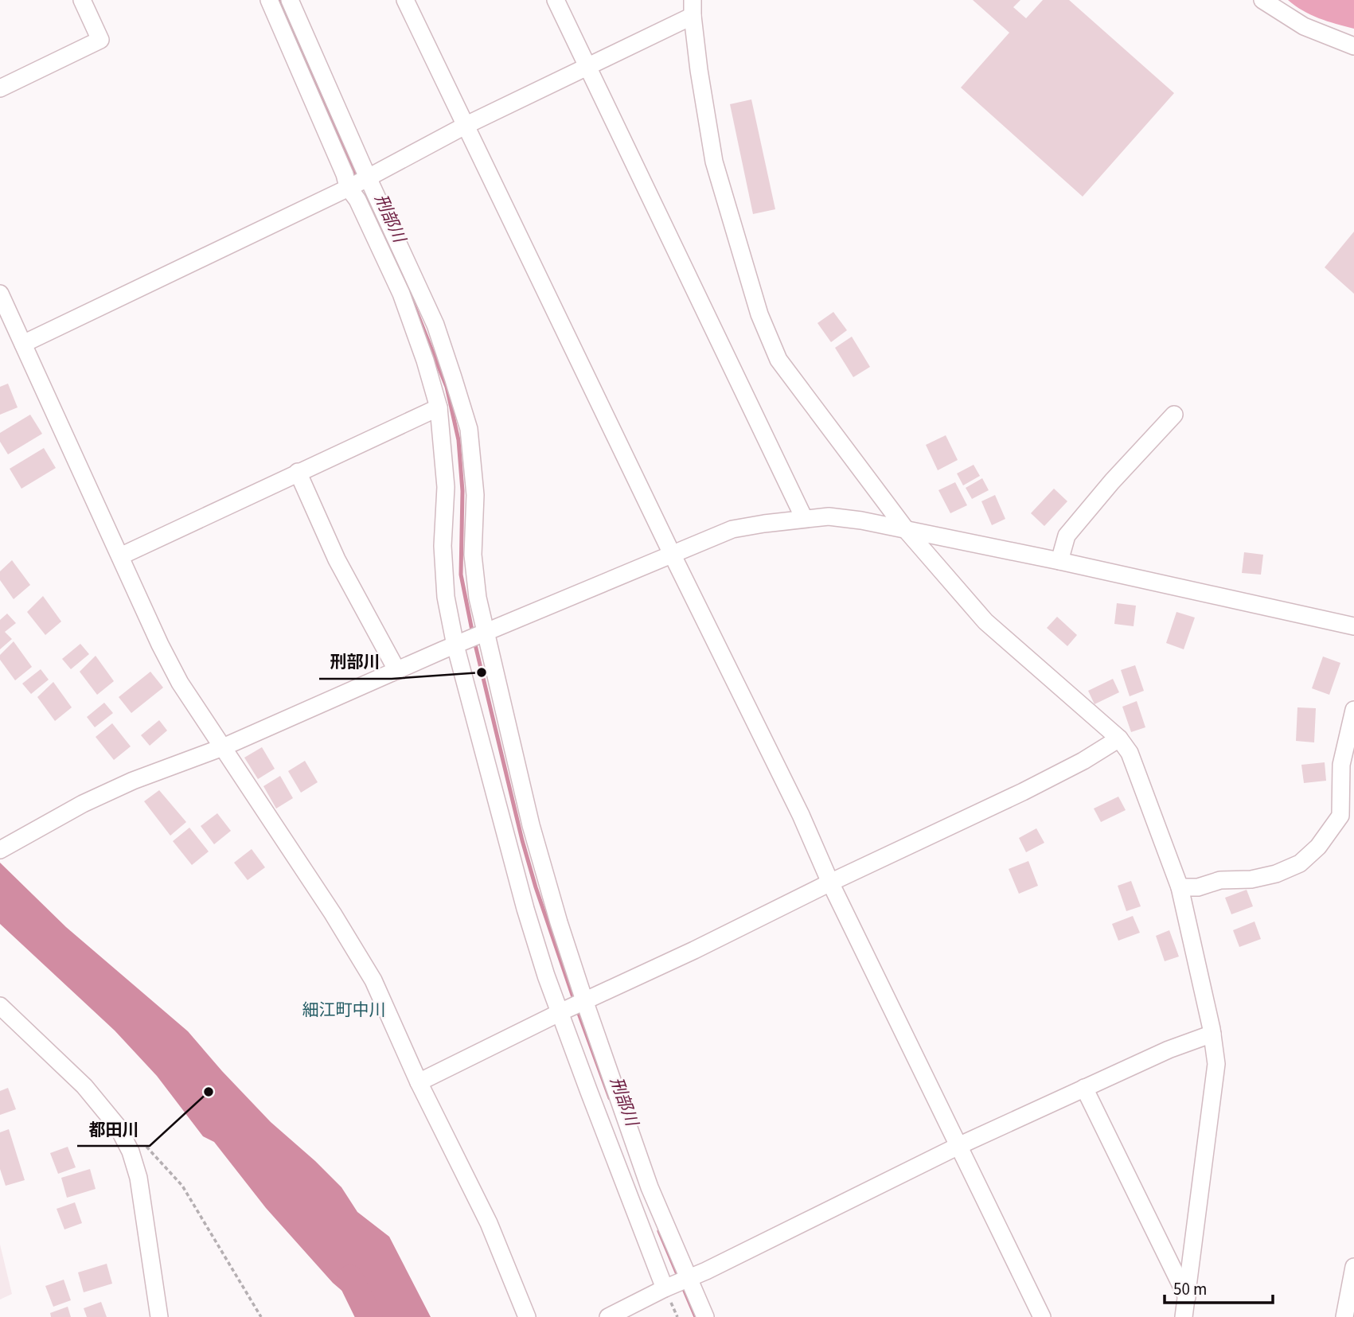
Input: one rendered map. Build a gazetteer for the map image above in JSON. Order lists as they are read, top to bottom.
{
  "districts": ["細江町中川"],
  "water": ["刑部川"],
  "places": ["刑部川", "都田川"],
  "scale_bar": "50 m"
}
